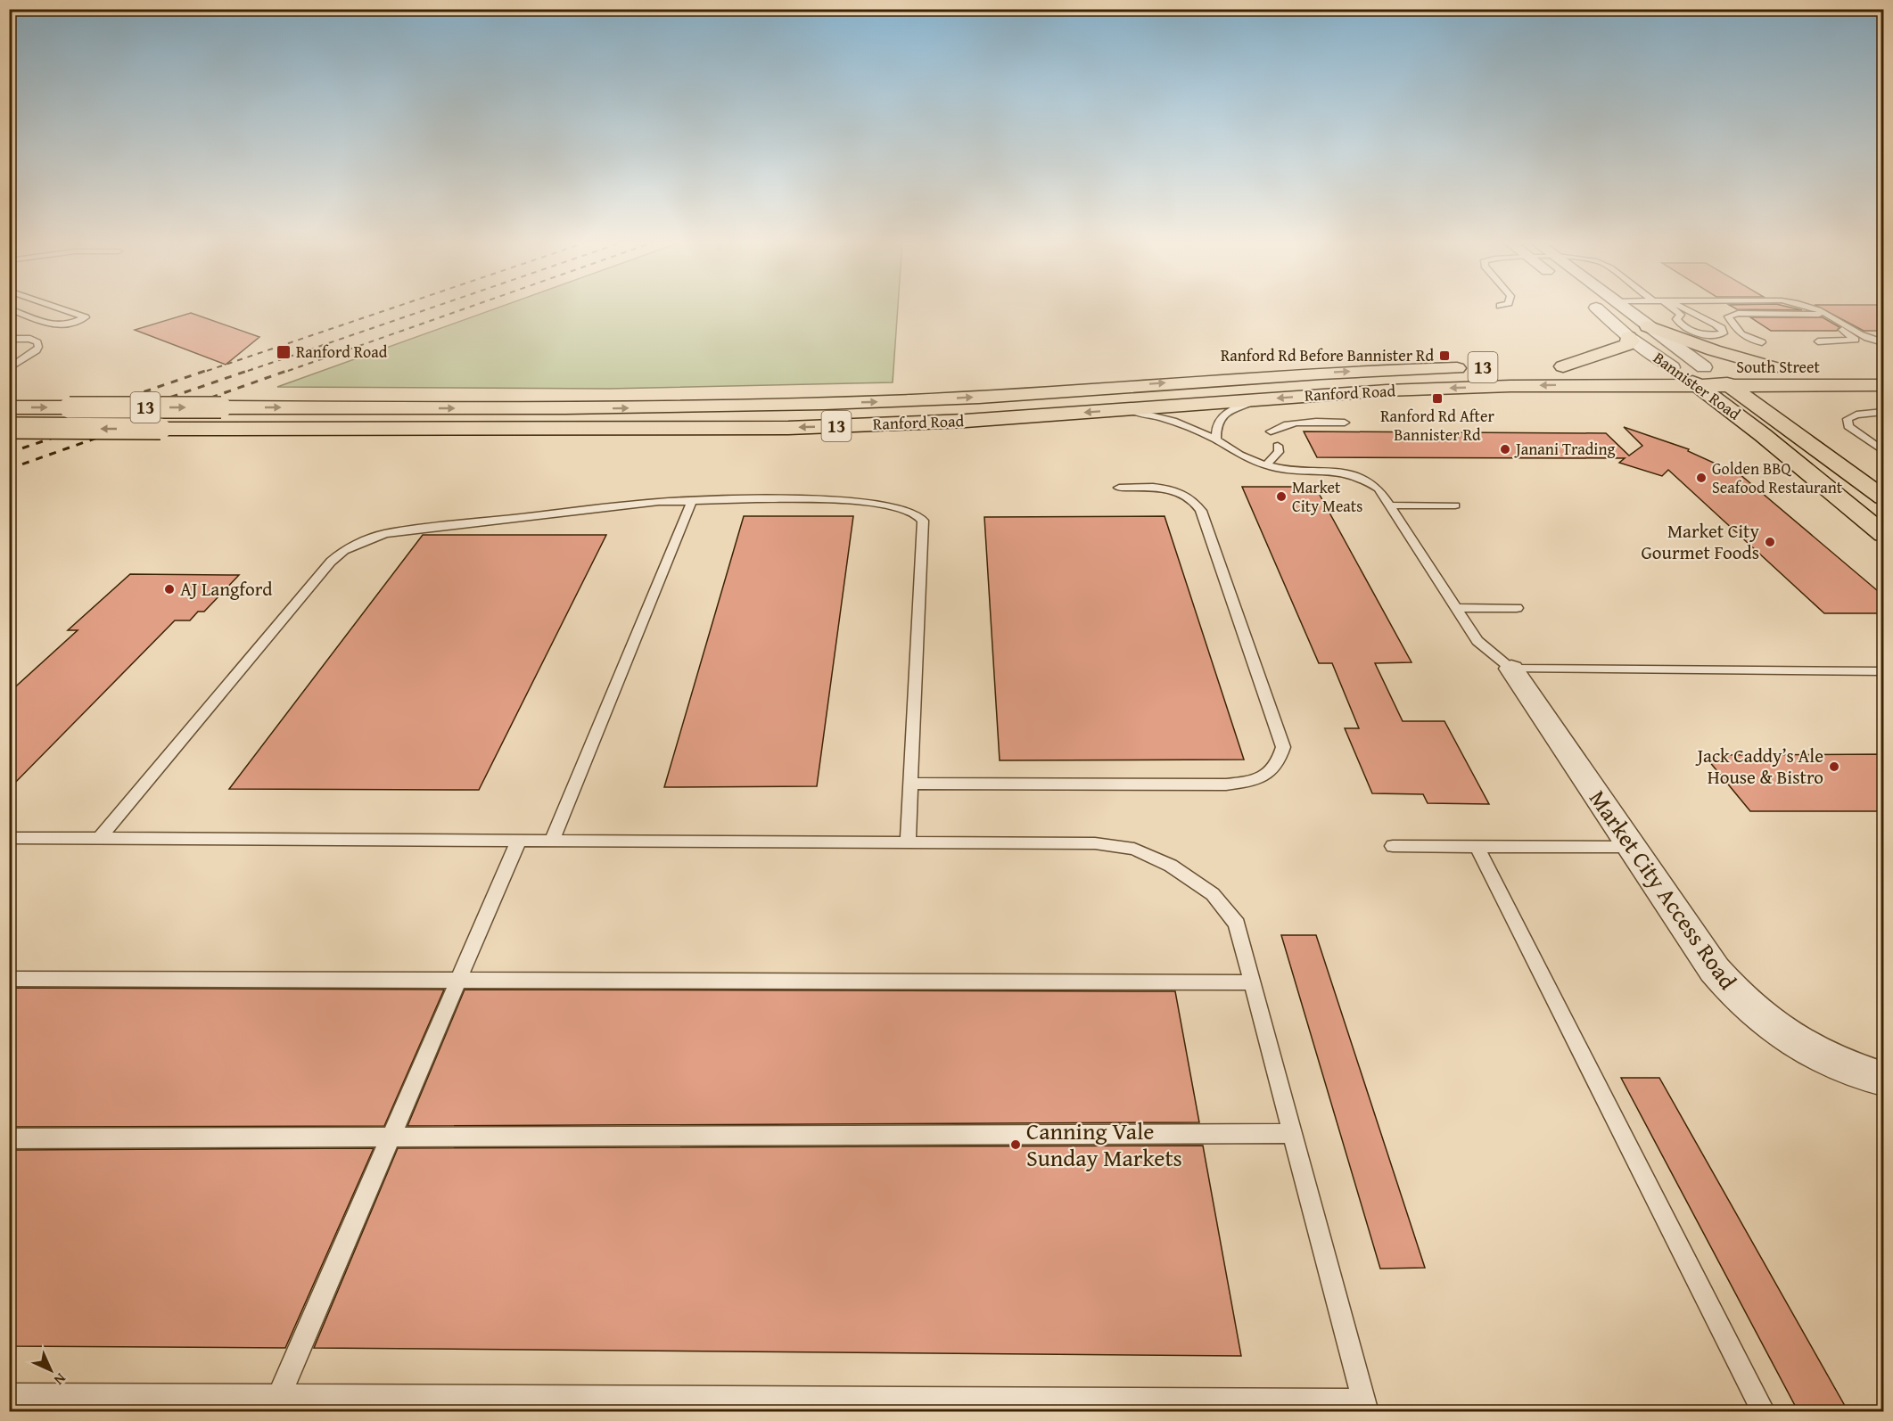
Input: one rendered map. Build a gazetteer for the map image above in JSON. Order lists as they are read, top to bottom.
{
  "streets": {
    "main road": [
      "13",
      "South Street",
      "Bannister Road",
      "Ranford Road"
    ],
    "street": ["Market City Access Road"]
  },
  "crossings": [
    ["South Street", "Bannister Road"],
    ["South Street", "Ranford Road"],
    ["Bannister Road", "Ranford Road"]
  ],
  "places": {
    "transit": ["Ranford Road", "Ranford Rd Before Bannister Rd", "Ranford Rd After Bannister Rd"],
    "other": [
      "Janani Trading",
      "Golden BBQ Seafood Restaurant",
      "Market City Meats",
      "Market City Gourmet Foods",
      "AJ Langford",
      "Jack Caddy’s Ale House & Bistro",
      "Canning Vale Sunday Markets"
    ]
  },
  "north": "bottom right"
}
